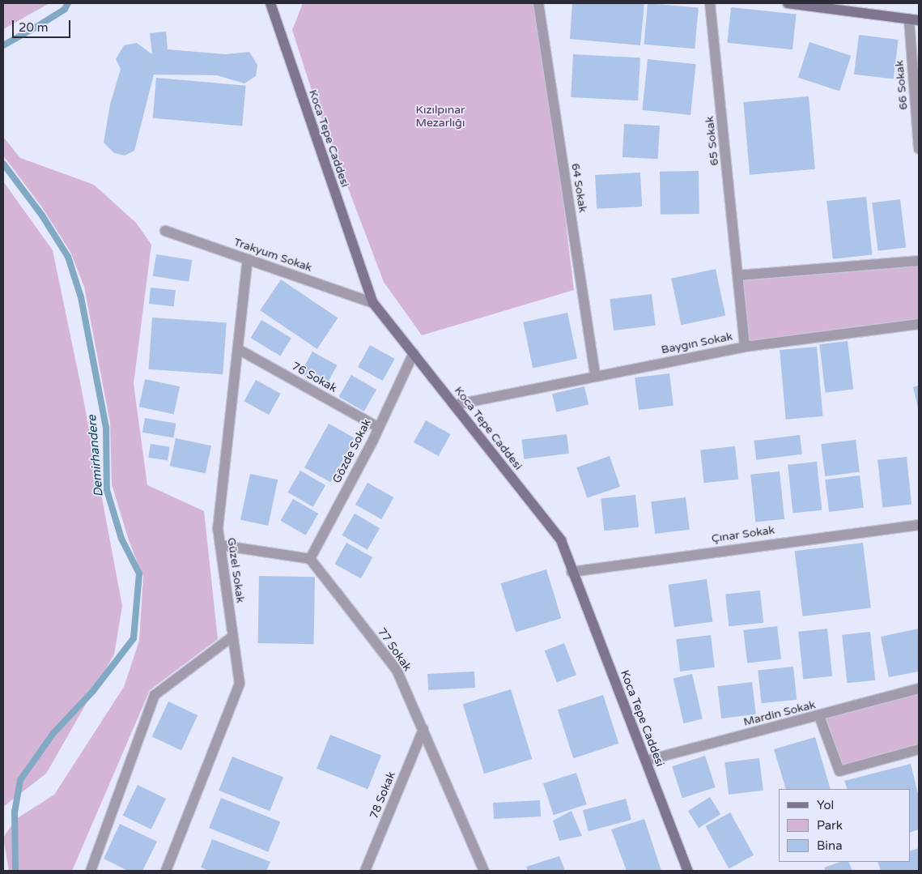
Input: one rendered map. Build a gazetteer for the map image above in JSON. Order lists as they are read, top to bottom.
{
  "streets": {
    "main road": ["Koca Tepe Caddesi"],
    "street": [
      "66 Sokak",
      "65 Sokak",
      "64 Sokak",
      "Trakyum Sokak",
      "Baygın Sokak",
      "76 Sokak",
      "Gözde Sokak",
      "Çınar Sokak",
      "Güzel Sokak",
      "77 Sokak",
      "Mardin Sokak",
      "78 Sokak"
    ]
  },
  "crossings": [
    ["Koca Tepe Caddesi", "Trakyum Sokak"],
    ["Koca Tepe Caddesi", "Baygın Sokak"],
    ["Koca Tepe Caddesi", "Gözde Sokak"],
    ["Koca Tepe Caddesi", "Çınar Sokak"],
    ["Koca Tepe Caddesi", "Mardin Sokak"],
    ["65 Sokak", "Baygın Sokak"],
    ["64 Sokak", "Baygın Sokak"],
    ["Trakyum Sokak", "Güzel Sokak"],
    ["76 Sokak", "Gözde Sokak"],
    ["76 Sokak", "Güzel Sokak"],
    ["Gözde Sokak", "77 Sokak"],
    ["77 Sokak", "78 Sokak"]
  ],
  "water": ["Demirhandere"],
  "parks": ["Kızılpınar Mezarlığı"],
  "legend": ["Yol", "Park", "Bina"],
  "scale_bar": "20 m"
}
